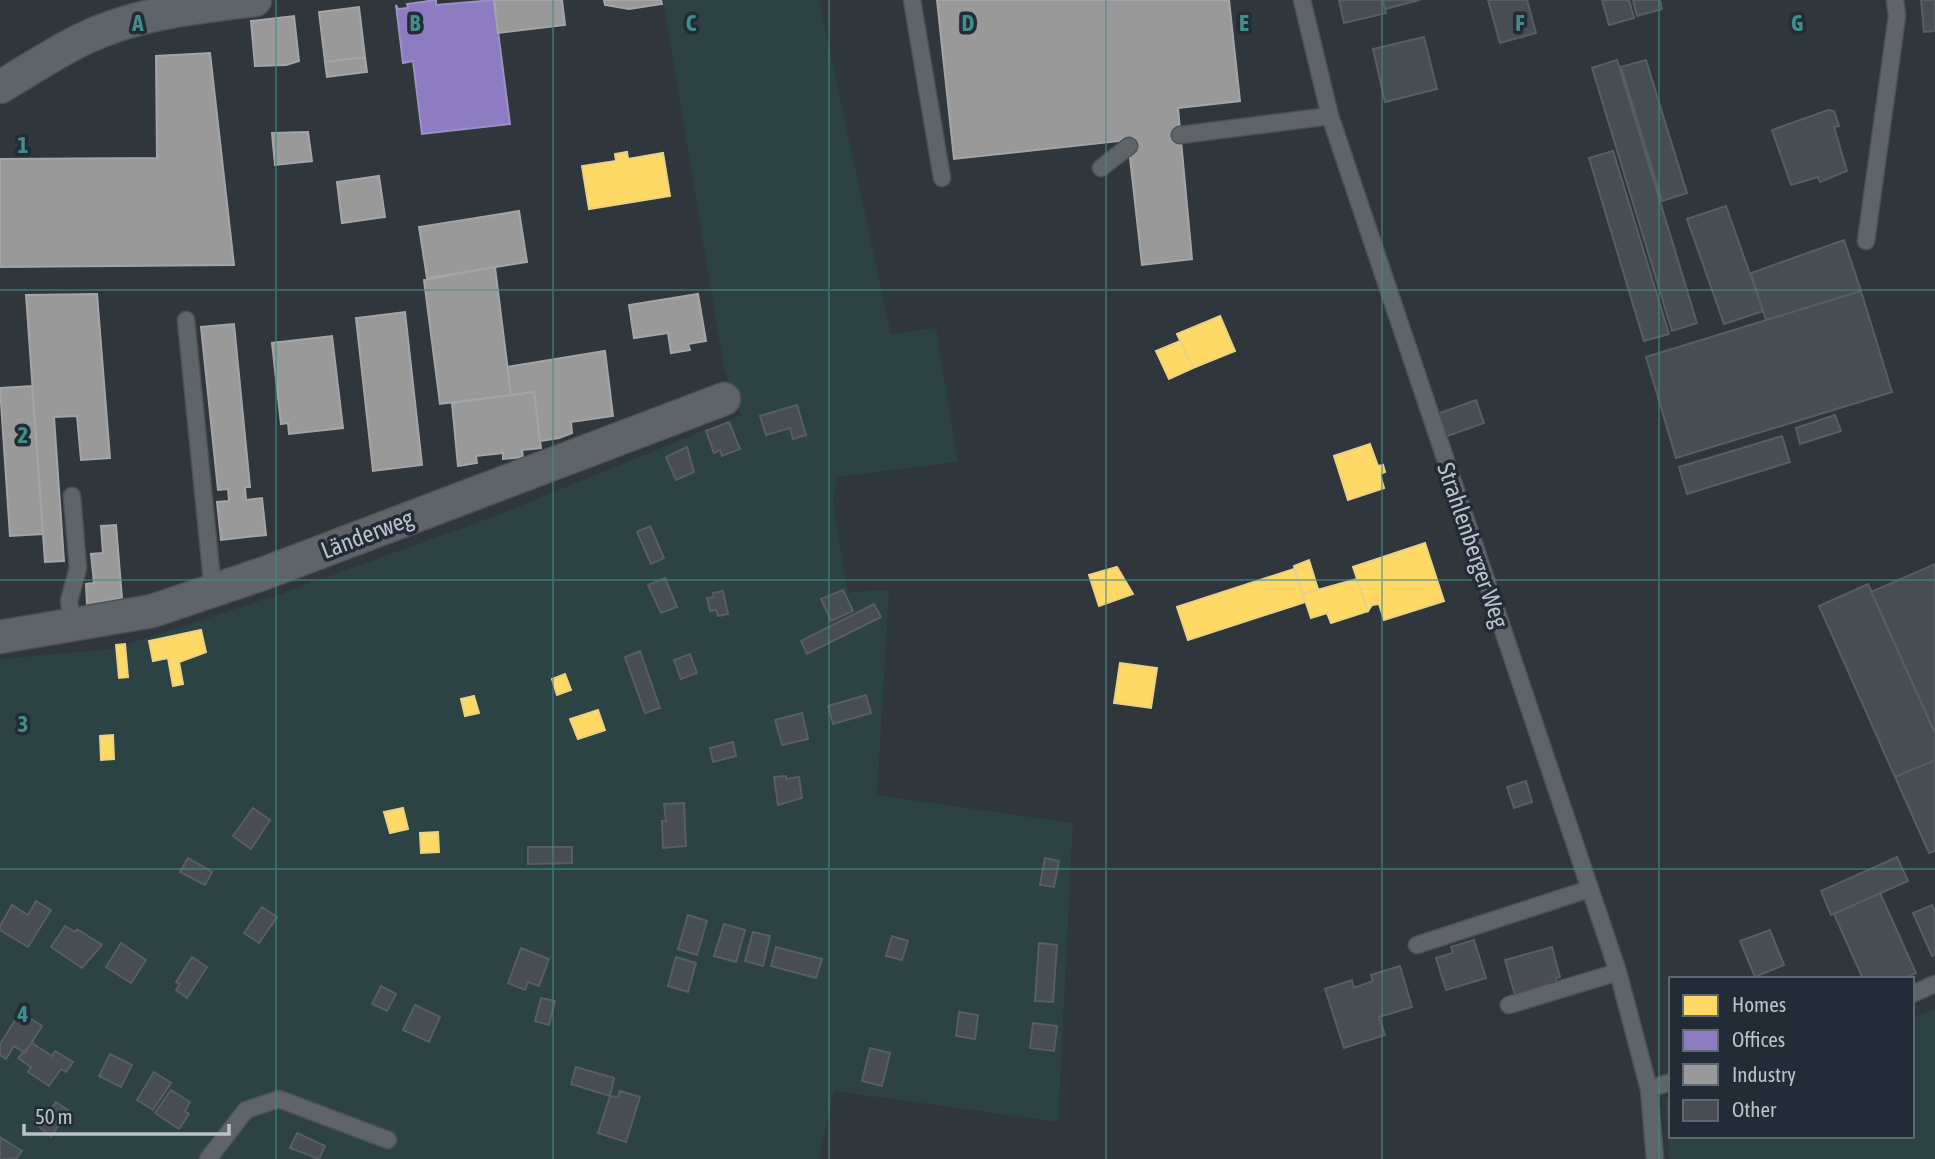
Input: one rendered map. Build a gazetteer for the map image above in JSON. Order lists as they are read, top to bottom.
{
  "streets": {
    "street": ["Länderweg"],
    "lane": ["Strahlenberger Weg"]
  },
  "legend": [
    "Homes",
    "Offices",
    "Industry",
    "Other"
  ],
  "scale_bar": "50 m",
  "grid": {
    "columns": [
      "A",
      "B",
      "C",
      "D",
      "E",
      "F",
      "G"
    ],
    "rows": [
      "1",
      "2",
      "3",
      "4"
    ]
  }
}
